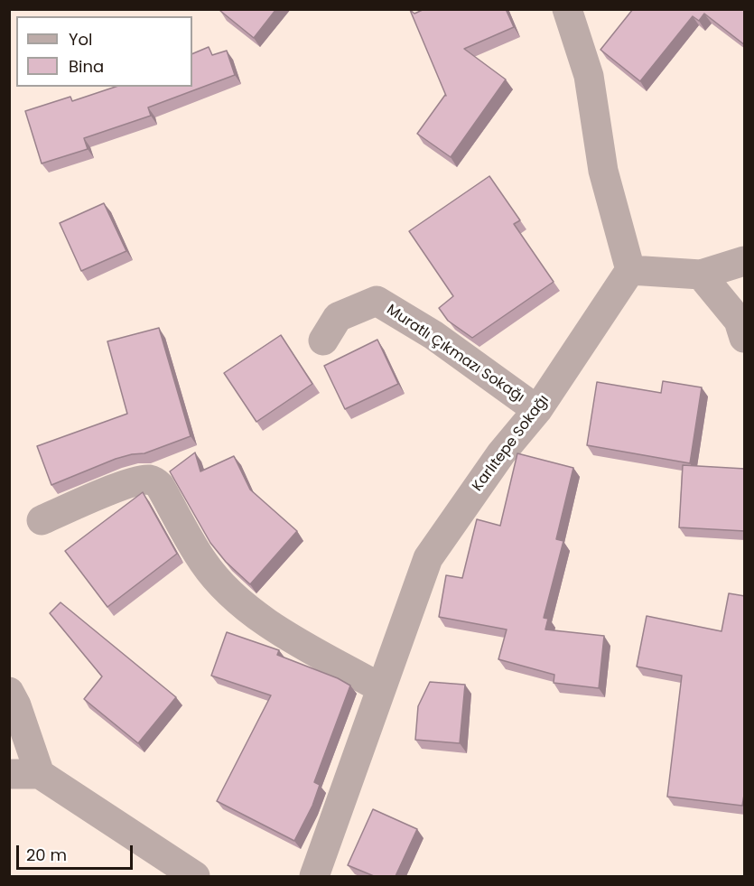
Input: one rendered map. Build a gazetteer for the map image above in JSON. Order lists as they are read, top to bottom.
{
  "streets": {
    "street": ["Muratlı Çıkmazı Sokağı", "Karlıtepe Sokağı"]
  },
  "crossings": [
    ["Muratlı Çıkmazı Sokağı", "Karlıtepe Sokağı"]
  ],
  "legend": ["Yol", "Bina"],
  "scale_bar": "20 m"
}
